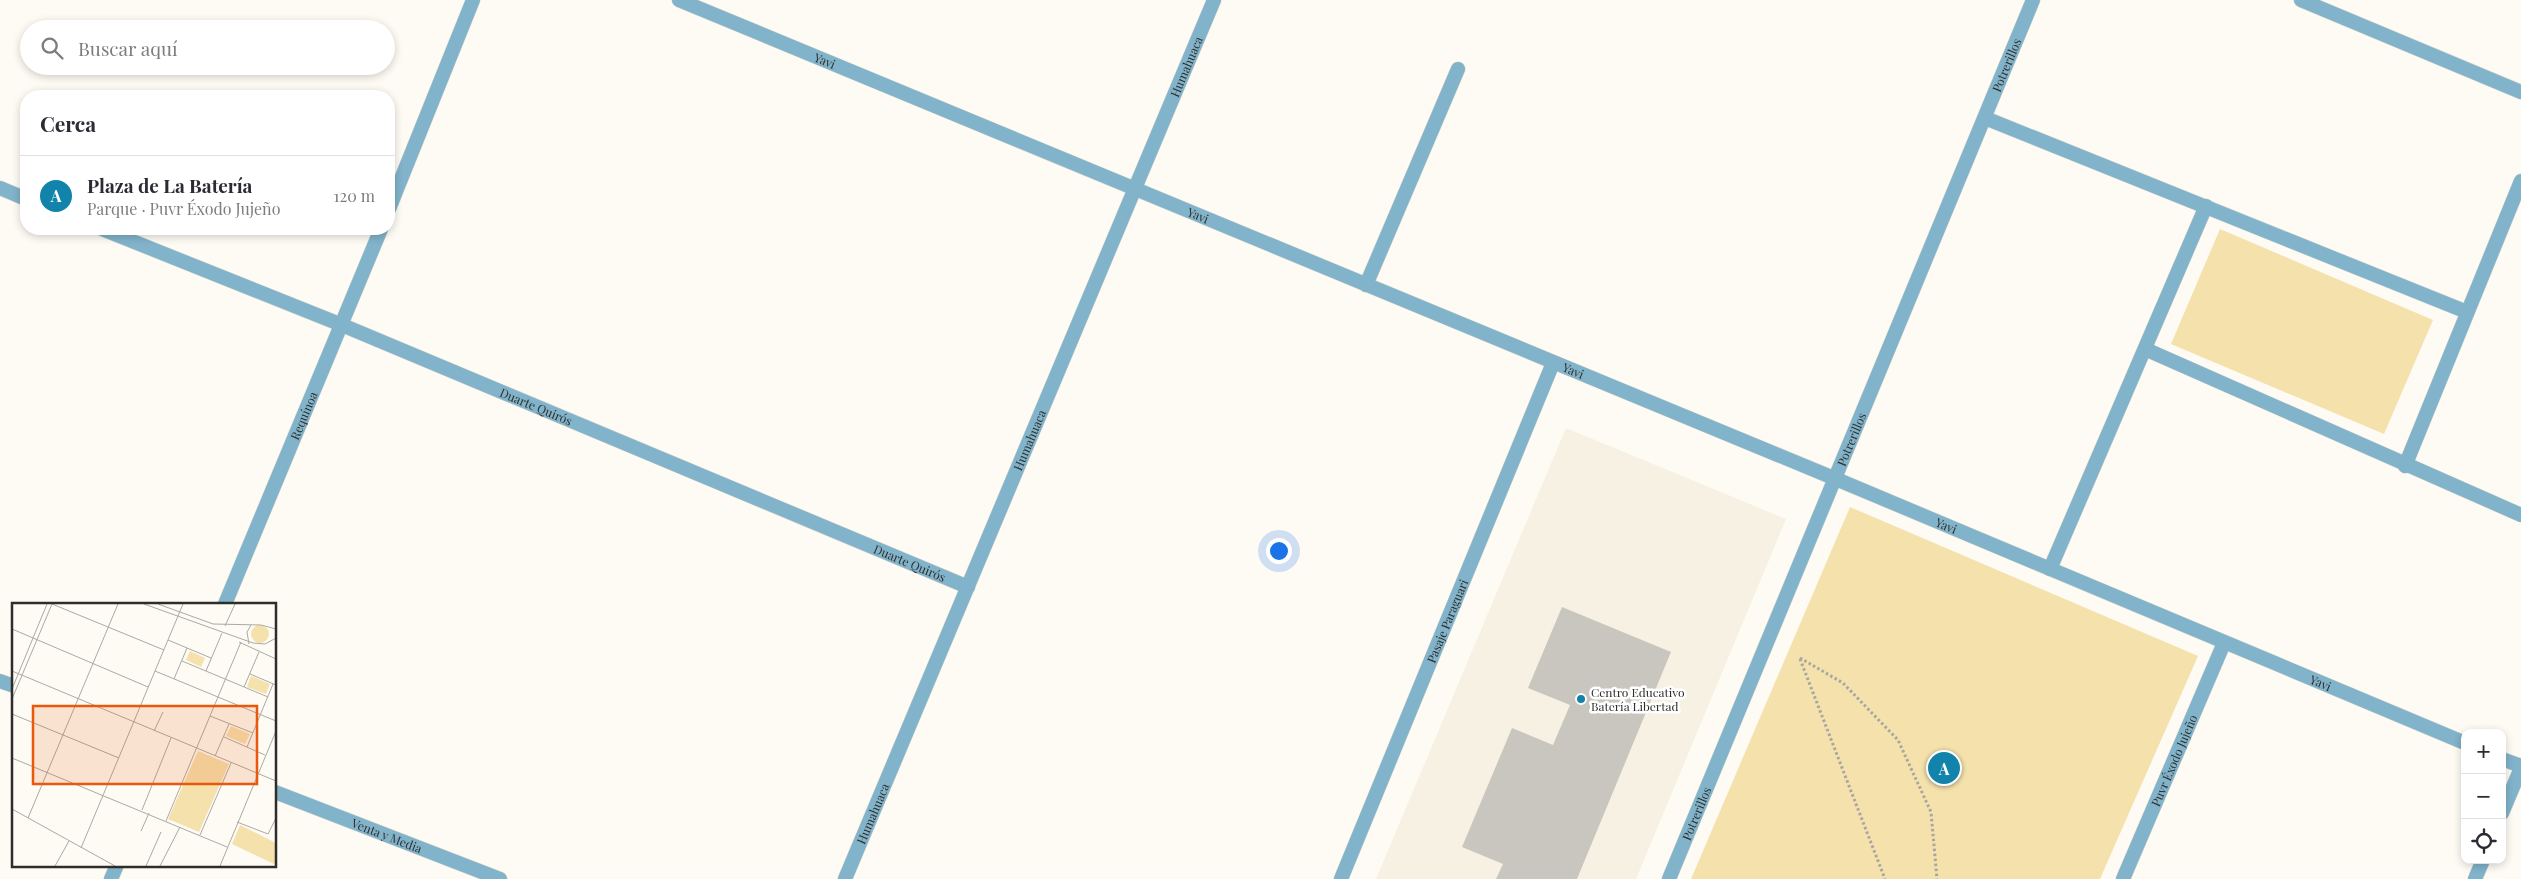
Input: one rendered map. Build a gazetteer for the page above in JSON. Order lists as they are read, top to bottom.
{
  "streets": {
    "street": [
      "Yavi",
      "Humahuaca",
      "Potrerillos",
      "Duarte Quirós",
      "Requínoa",
      "Pasaje Paraguari",
      "Puvr Éxodo Jujeño",
      "Venta y Media"
    ]
  },
  "crossings": [
    ["Yavi", "Humahuaca"],
    ["Yavi", "Potrerillos"],
    ["Yavi", "Pasaje Paraguari"],
    ["Yavi", "Puvr Éxodo Jujeño"],
    ["Humahuaca", "Duarte Quirós"],
    ["Duarte Quirós", "Requínoa"]
  ],
  "places": ["Centro Educativo Batería Libertad"],
  "page": {
    "search": "Buscar aquí",
    "heading": "Cerca",
    "list": [
      {
        "mark": "A",
        "name": "Plaza de La Batería",
        "note": "Parque · Puvr Éxodo Jujeño",
        "value": "120 m"
      }
    ],
    "map_buttons": ["+", "−"],
    "pins": "A"
  }
}
